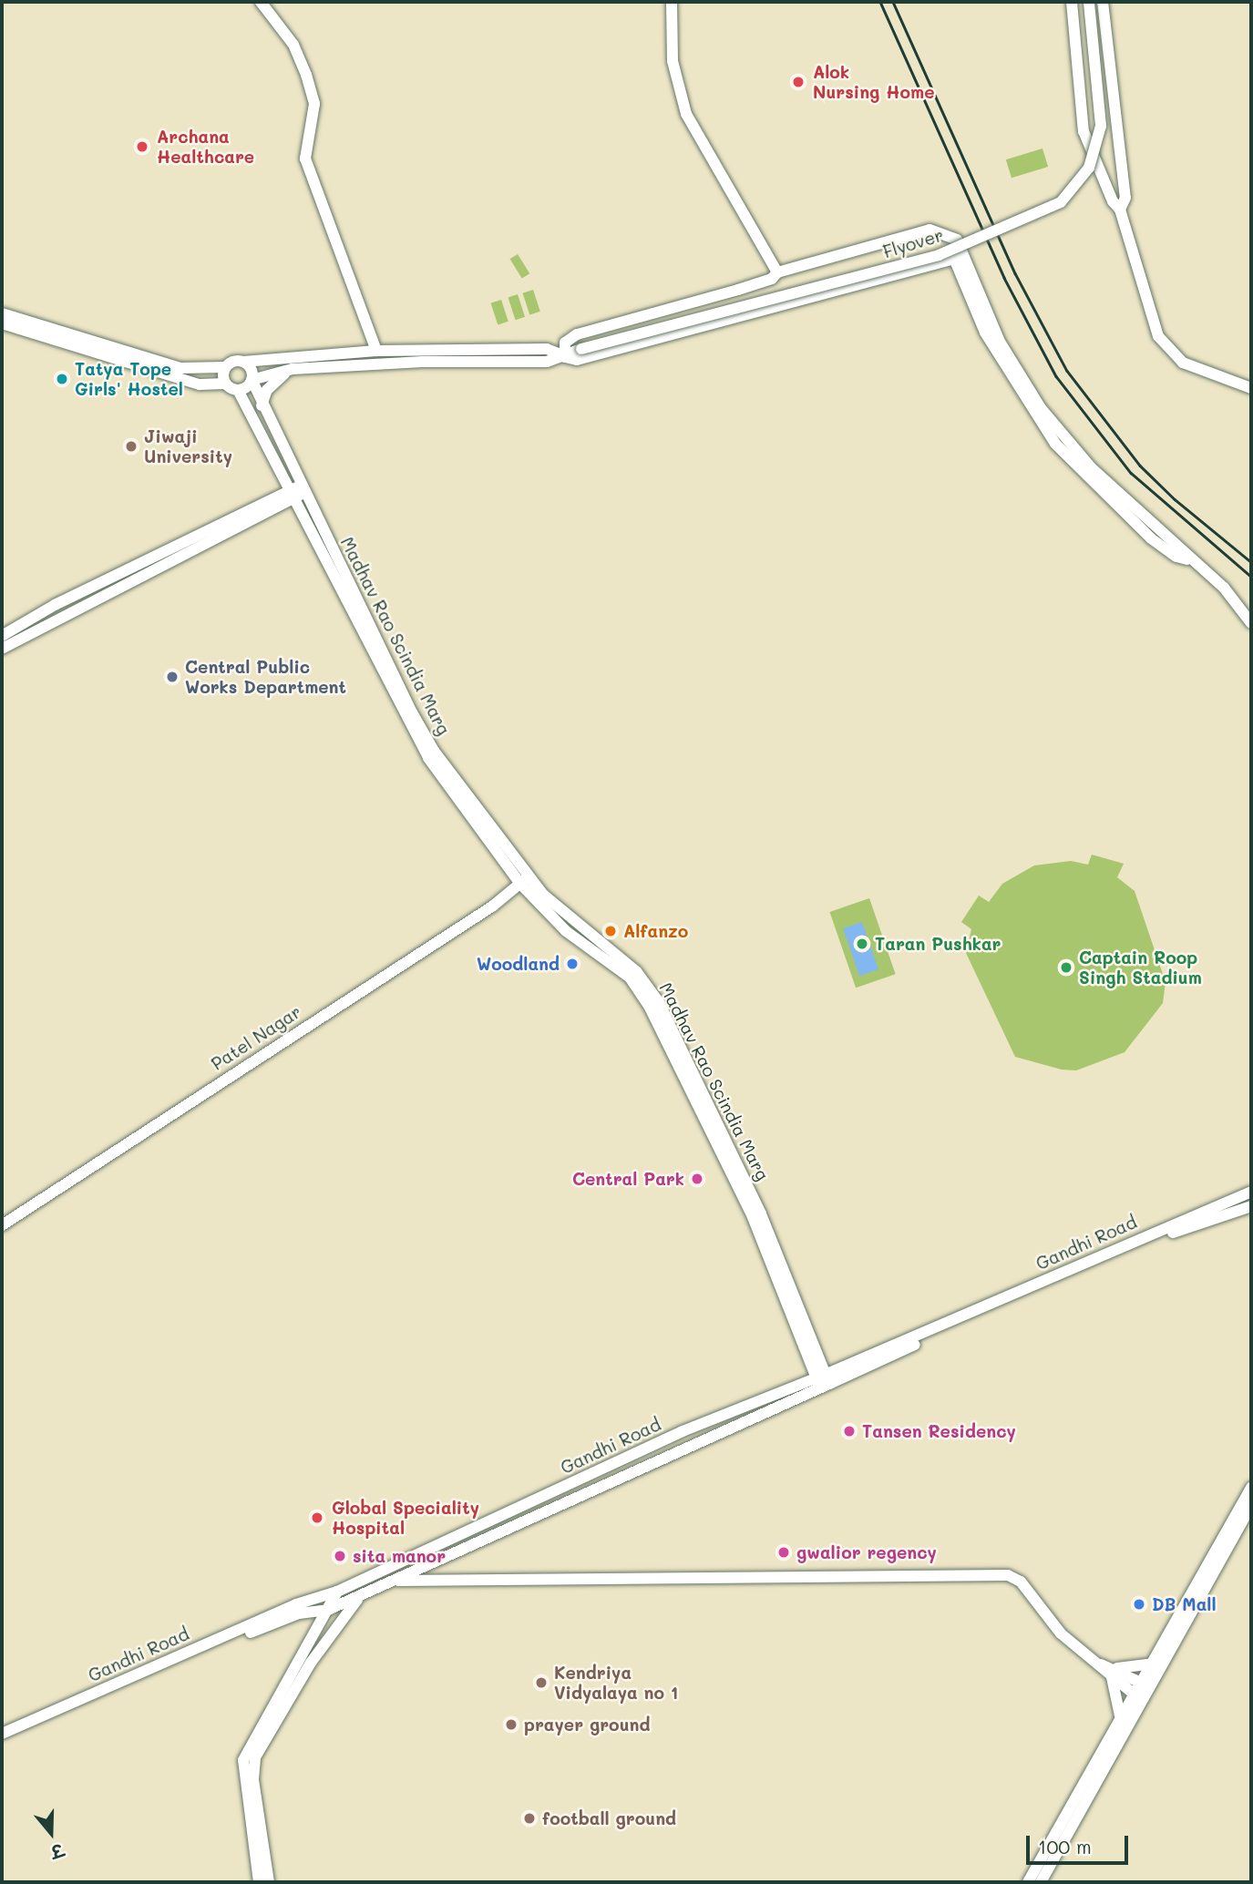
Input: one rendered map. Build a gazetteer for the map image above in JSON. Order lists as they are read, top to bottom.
{
  "streets": {
    "main road": [
      "Flyover",
      "Madhav Rao Scindia Marg",
      "Patel Nagar",
      "Gandhi Road"
    ]
  },
  "crossings": [
    ["Madhav Rao Scindia Marg", "Patel Nagar"],
    ["Madhav Rao Scindia Marg", "Gandhi Road"]
  ],
  "places": [
    "Alok Nursing Home",
    "Archana Healthcare",
    "Tatya Tope Girls' Hostel",
    "Jiwaji University",
    "Central Public Works Department",
    "Alfanzo",
    "Taran Pushkar",
    "Woodland",
    "Captain Roop Singh Stadium",
    "Central Park",
    "Tansen Residency",
    "Global Speciality Hospital",
    "gwalior regency",
    "sita manor",
    "DB Mall",
    "Kendriya Vidyalaya no 1",
    "prayer ground",
    "football ground"
  ],
  "scale_bar": "100 m",
  "north": "bottom"
}
